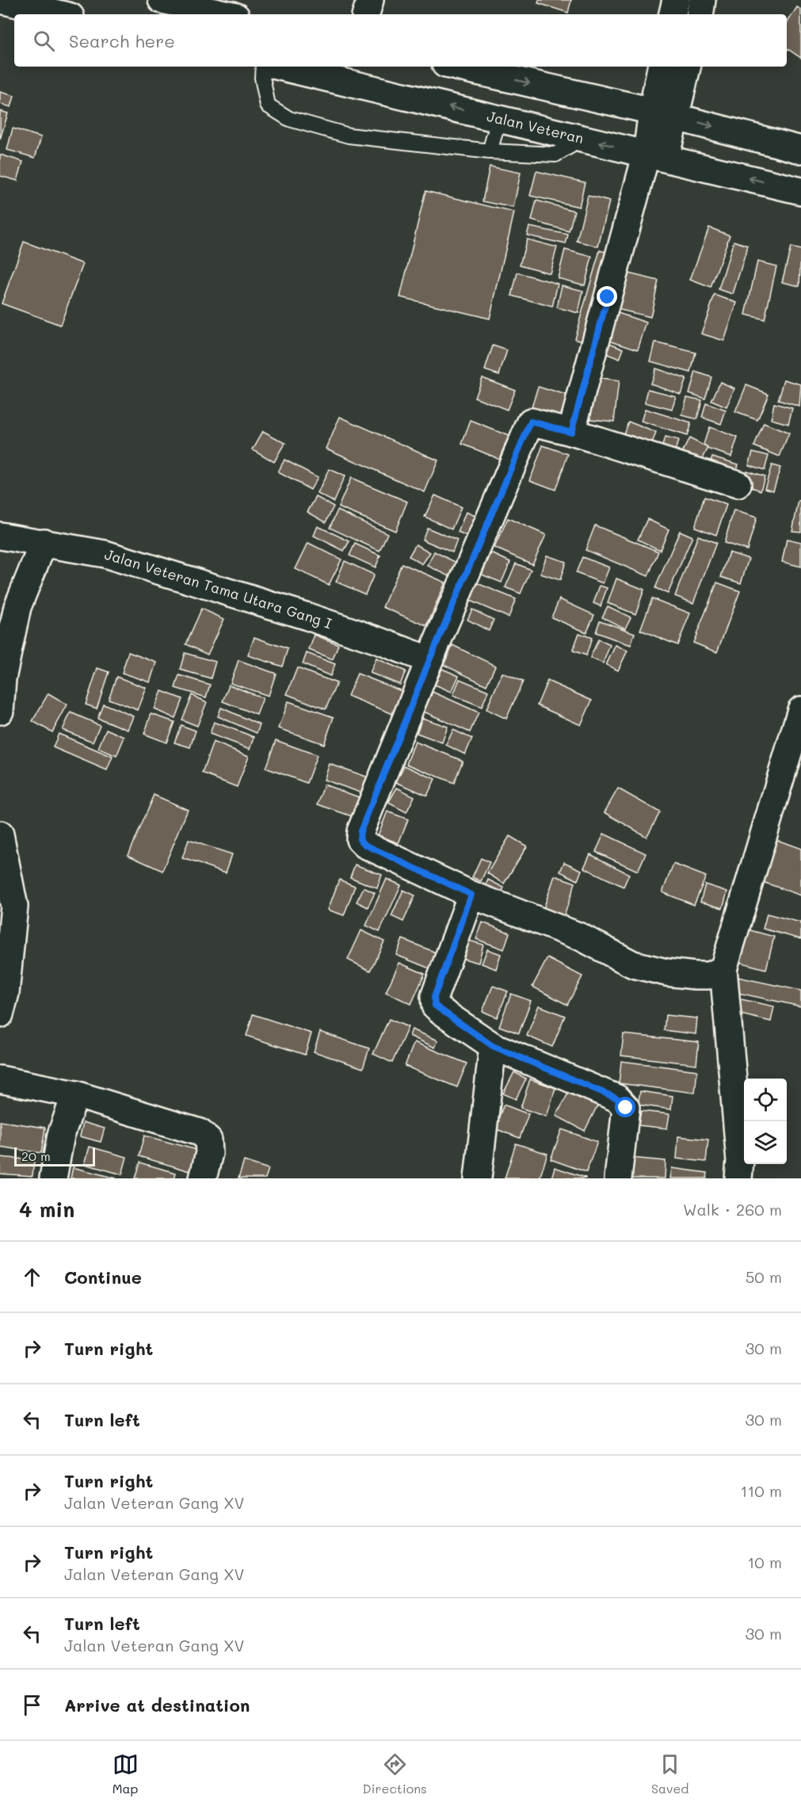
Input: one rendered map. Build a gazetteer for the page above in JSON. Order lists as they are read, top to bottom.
{
  "streets": {
    "main road": ["Jalan Veteran", "Jalan Veteran Tama Utara Gang I"]
  },
  "scale_bar": "20 m",
  "page": {
    "search": "Search here",
    "scale": "20 m",
    "heading": ["4 min", "Walk · 260 m"],
    "list": [
      ["Continue", "50 m"],
      ["Turn right", "30 m"],
      ["Turn left", "30 m"],
      ["Turn right", "Jalan Veteran Gang XV", "110 m"],
      ["Turn right", "Jalan Veteran Gang XV", "10 m"],
      ["Turn left", "Jalan Veteran Gang XV", "30 m"],
      "Arrive at destination"
    ],
    "nav": ["Map", "Directions", "Saved"]
  }
}
